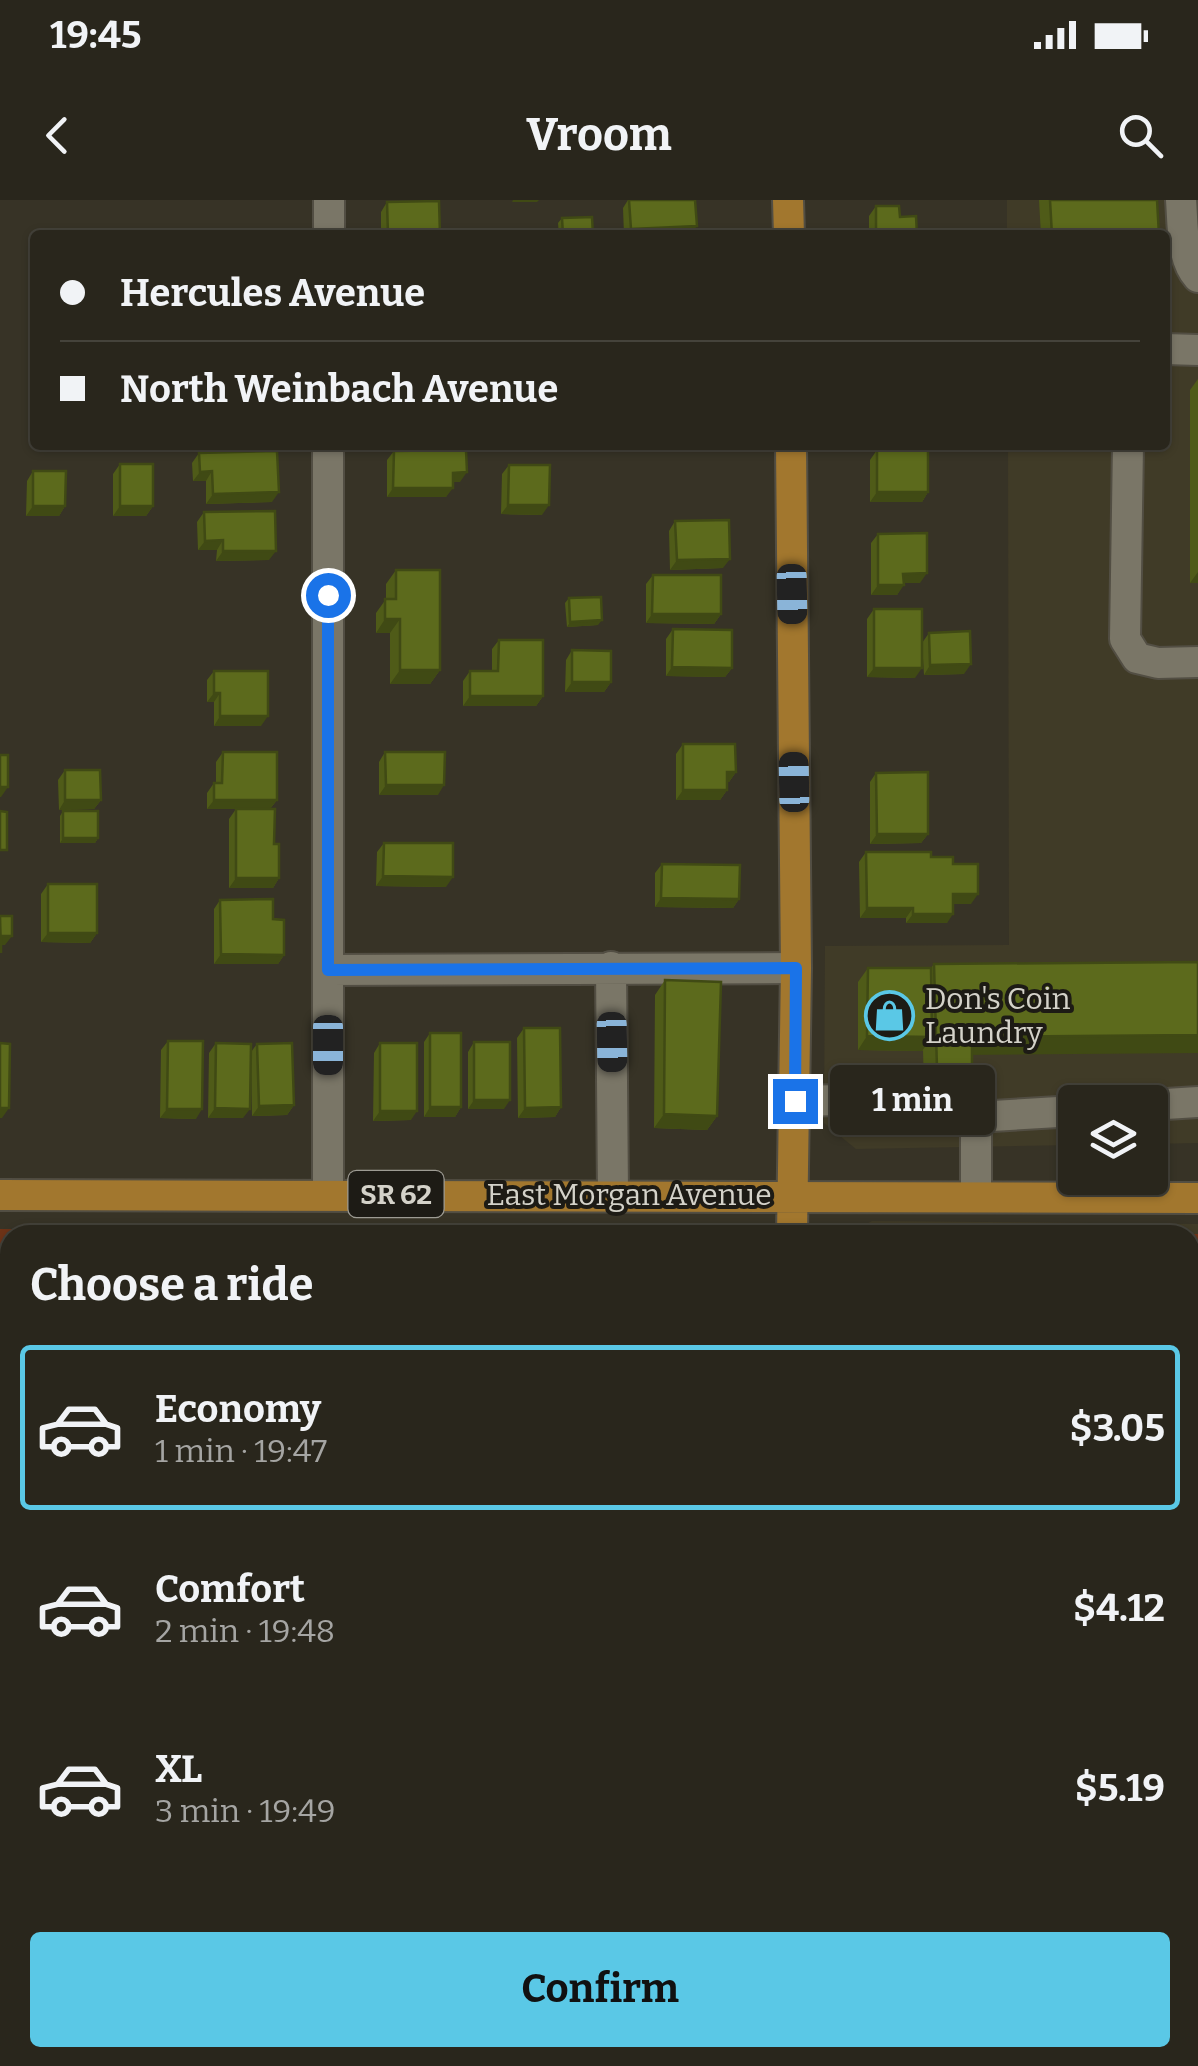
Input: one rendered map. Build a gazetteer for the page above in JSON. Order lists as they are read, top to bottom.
{
  "streets": {
    "main road": ["SR 62", "East Morgan Avenue"]
  },
  "places": {
    "shop": ["Don's Coin Laundry"]
  },
  "page": {
    "status": "19:45",
    "header": "Vroom",
    "banner": ["Hercules Avenue", "North Weinbach Avenue"],
    "bubble": "1 min",
    "heading": "Choose a ride",
    "list": [
      {
        "name": "Economy",
        "note": "1 min · 19:47",
        "value": "$3.05"
      },
      {
        "name": "Comfort",
        "note": "2 min · 19:48",
        "value": "$4.12"
      },
      {
        "name": "XL",
        "note": "3 min · 19:49",
        "value": "$5.19"
      }
    ],
    "buttons": "Confirm"
  }
}
